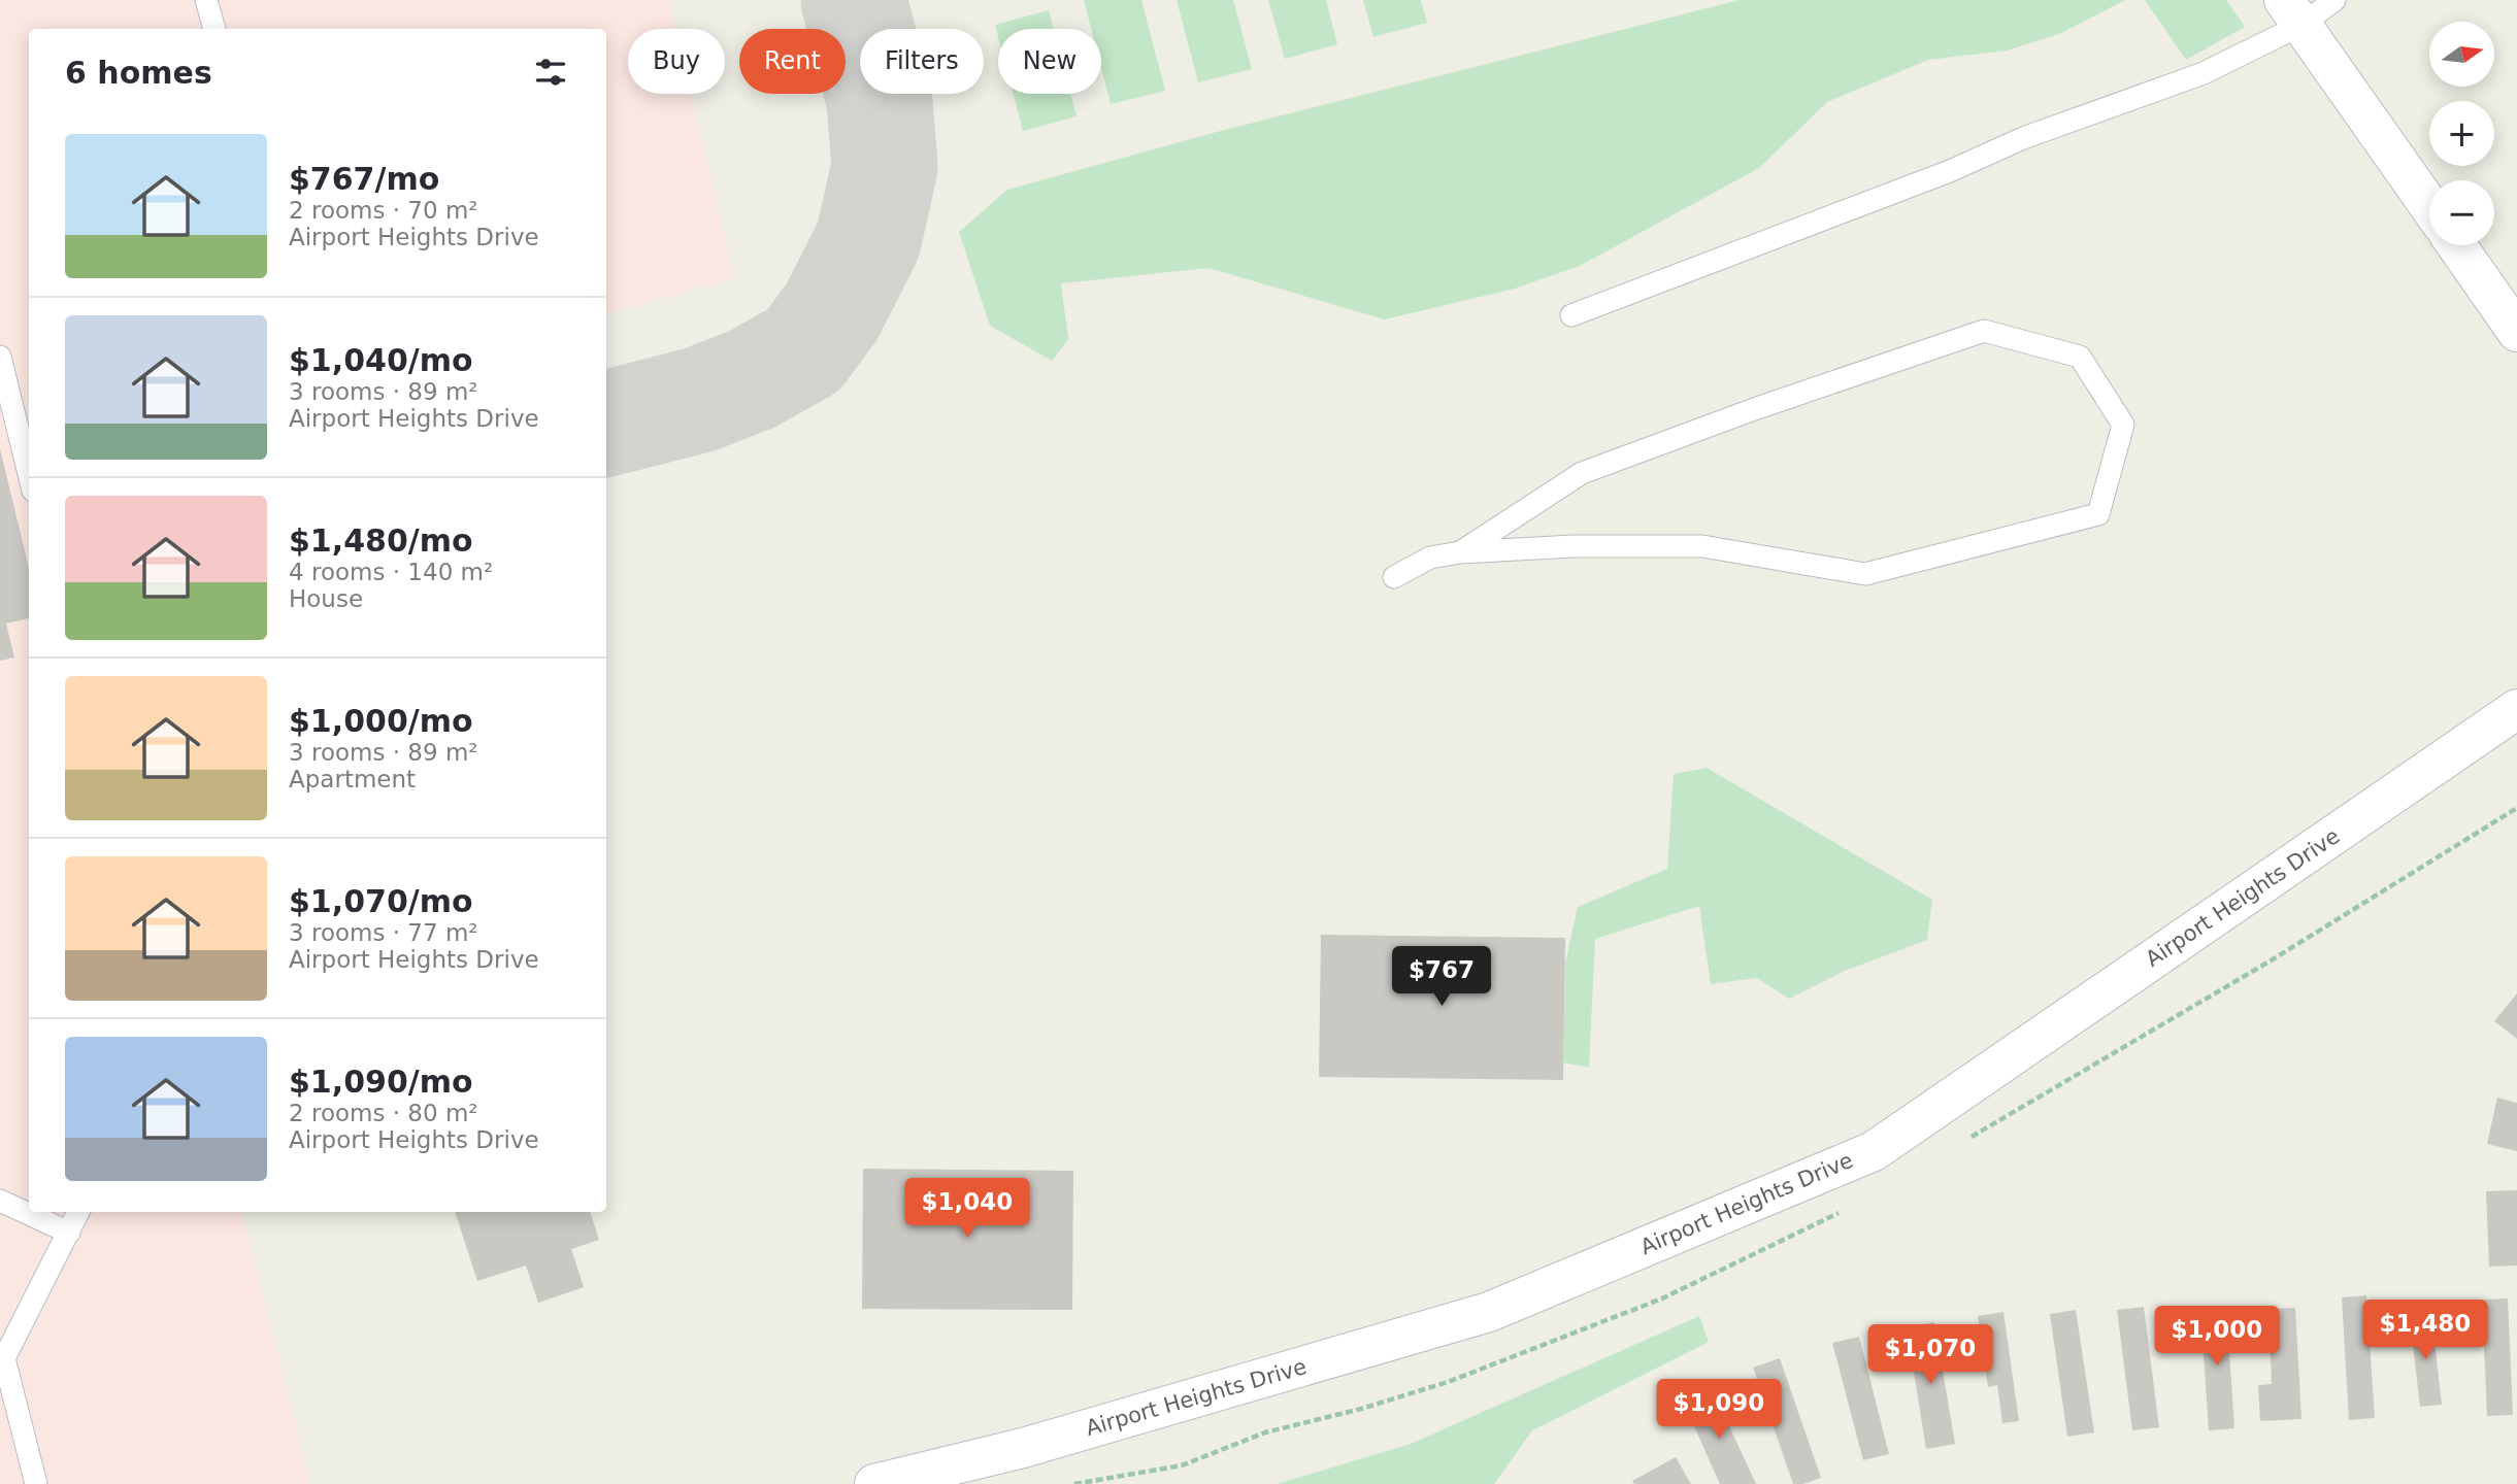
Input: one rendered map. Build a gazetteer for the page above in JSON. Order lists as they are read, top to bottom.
{
  "streets": {
    "street": ["Airport Heights Drive"]
  },
  "north": "right",
  "page": {
    "map_buttons": ["+", "−"],
    "chip": [
      "Buy",
      "Rent",
      "Filters",
      "New"
    ],
    "heading": "6 homes",
    "list": [
      {
        "name": "$767/mo",
        "note": "2 rooms · 70 m² · Airport Heights Drive"
      },
      {
        "name": "$1,040/mo",
        "note": "3 rooms · 89 m² · Airport Heights Drive"
      },
      {
        "name": "$1,480/mo",
        "note": "4 rooms · 140 m² · House"
      },
      {
        "name": "$1,000/mo",
        "note": "3 rooms · 89 m² · Apartment"
      },
      {
        "name": "$1,070/mo",
        "note": "3 rooms · 77 m² · Airport Heights Drive"
      },
      {
        "name": "$1,090/mo",
        "note": "2 rooms · 80 m² · Airport Heights Drive"
      }
    ],
    "price": [
      "$767",
      "$1,040",
      "$1,480",
      "$1,000",
      "$1,070",
      "$1,090"
    ]
  }
}
